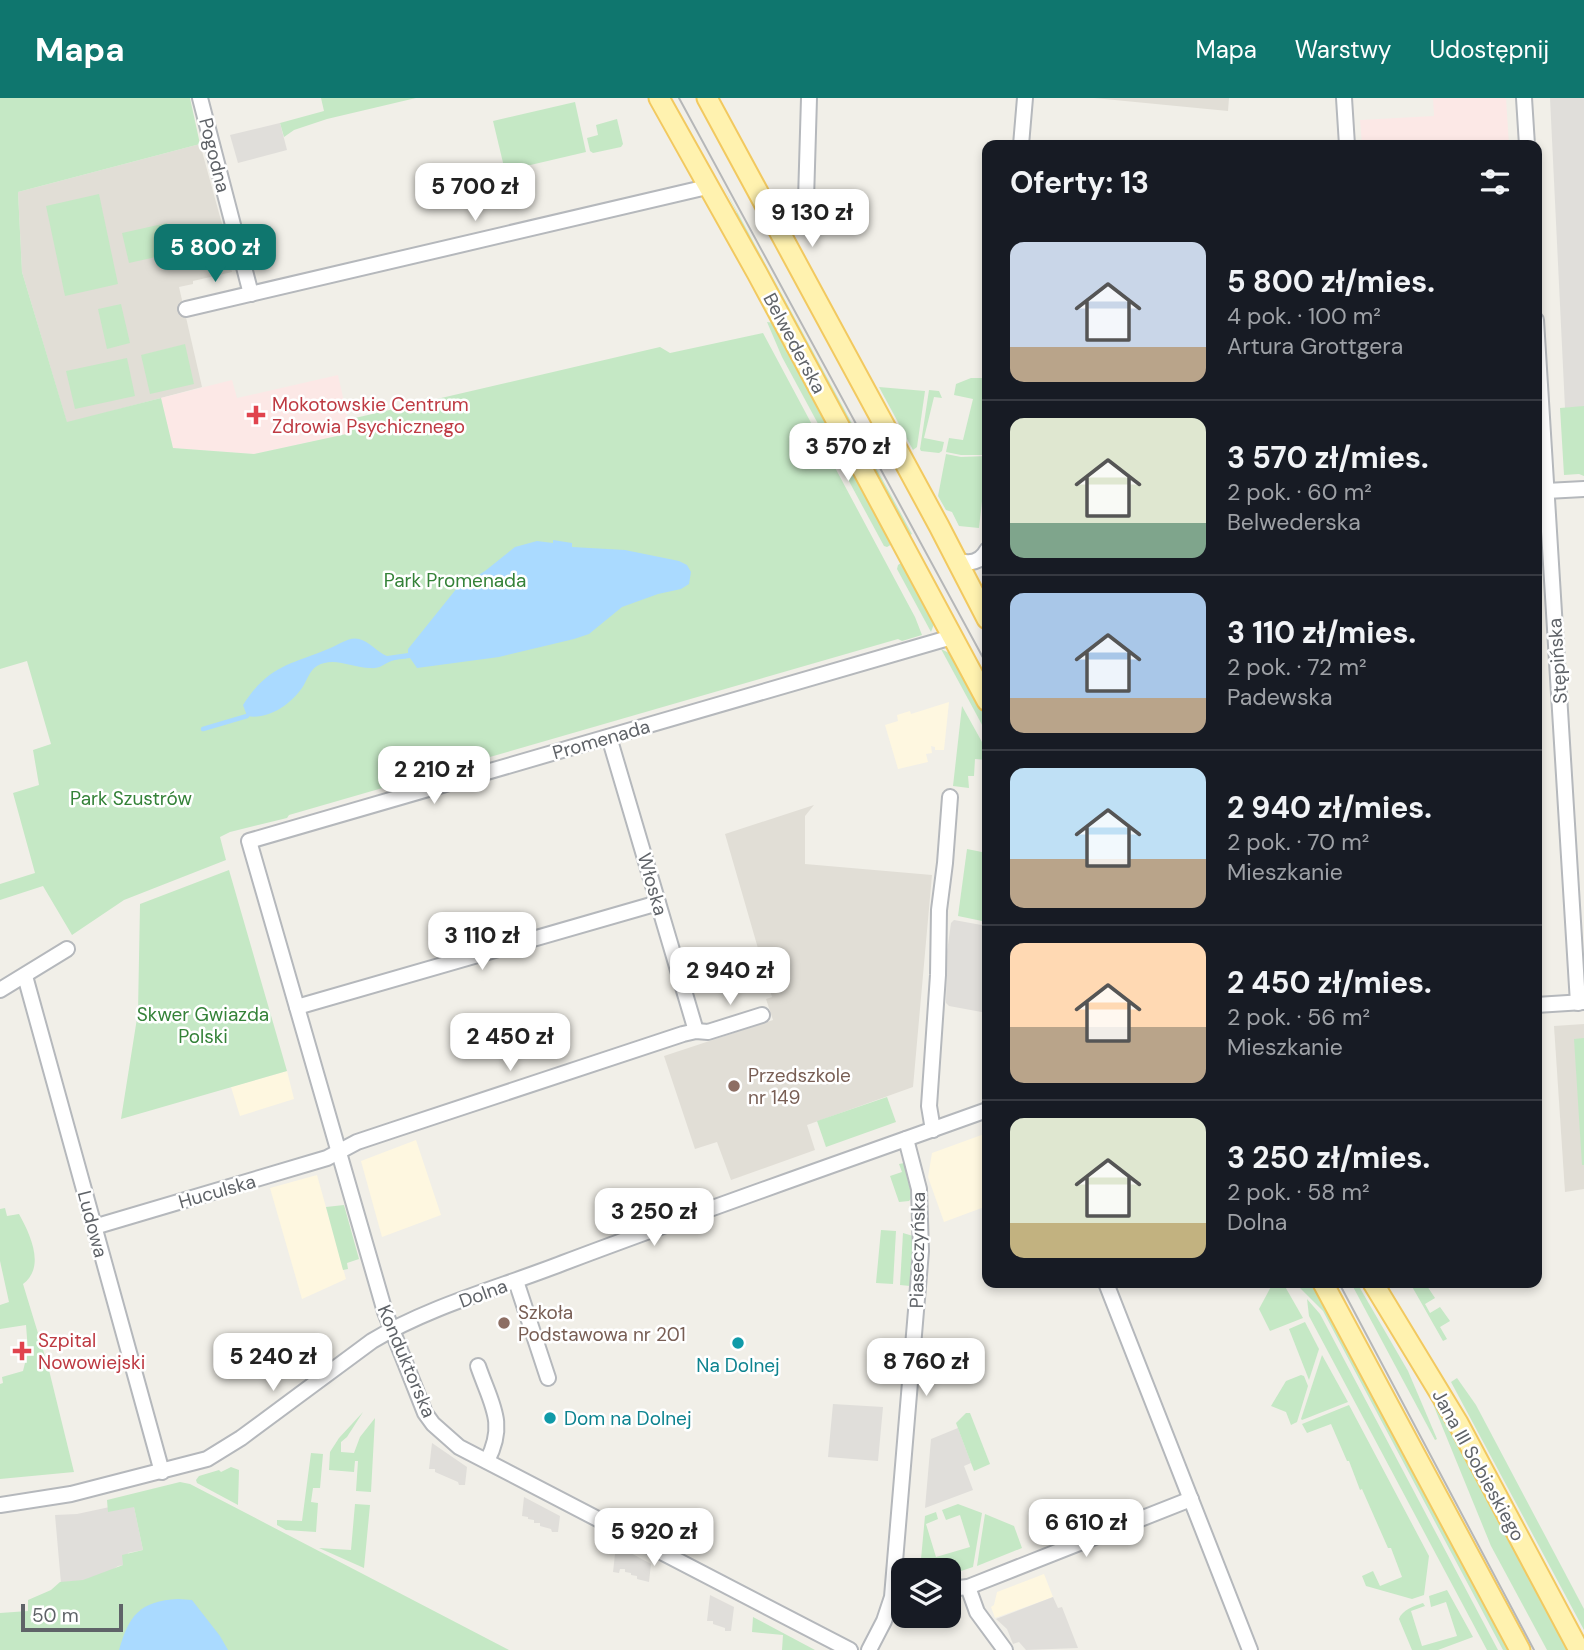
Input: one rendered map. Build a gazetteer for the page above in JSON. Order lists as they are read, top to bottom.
{
  "streets": {
    "main road": ["Belwederska", "Jana III Sobieskiego"],
    "street": [
      "Pogodna",
      "Stępińska",
      "Promenada",
      "Włoska",
      "Huculska",
      "Ludowa",
      "Piaseczyńska",
      "Dolna",
      "Konduktorska"
    ]
  },
  "crossings": [
    ["Belwederska", "Promenada"],
    ["Promenada", "Włoska"],
    ["Promenada", "Konduktorska"],
    ["Włoska", "Huculska"],
    ["Huculska", "Ludowa"],
    ["Huculska", "Konduktorska"],
    ["Ludowa", "Dolna"],
    ["Piaseczyńska", "Dolna"],
    ["Dolna", "Konduktorska"]
  ],
  "parks": ["Park Promenada", "Park Szustrów", "Skwer Gwiazda Polski"],
  "places": {
    "health": ["Mokotowskie Centrum Zdrowia Psychicznego", "Szpital Nowowiejski"],
    "other": [
      "Przedszkole nr 149",
      "Szkoła Podstawowa nr 201",
      "Na Dolnej",
      "Dom na Dolnej"
    ]
  },
  "scale_bar": "50 m",
  "page": {
    "header": "Mapa",
    "nav": ["Mapa", "Warstwy", "Udostępnij"],
    "heading": "Oferty: 13",
    "price": [
      "5 700 zł",
      "9 130 zł",
      "5 800 zł",
      "3 570 zł",
      "2 210 zł",
      "3 110 zł",
      "2 940 zł",
      "2 450 zł",
      "3 250 zł",
      "5 240 zł",
      "8 760 zł",
      "6 610 zł",
      "5 920 zł"
    ],
    "list": [
      {
        "name": "5 800 zł/mies.",
        "note": "4 pok. · 100 m² · Artura Grottgera"
      },
      {
        "name": "3 570 zł/mies.",
        "note": "2 pok. · 60 m² · Belwederska"
      },
      {
        "name": "3 110 zł/mies.",
        "note": "2 pok. · 72 m² · Padewska"
      },
      {
        "name": "2 940 zł/mies.",
        "note": "2 pok. · 70 m² · Mieszkanie"
      },
      {
        "name": "2 450 zł/mies.",
        "note": "2 pok. · 56 m² · Mieszkanie"
      },
      {
        "name": "3 250 zł/mies.",
        "note": "2 pok. · 58 m² · Dolna"
      }
    ],
    "scale": "50 m"
  }
}
